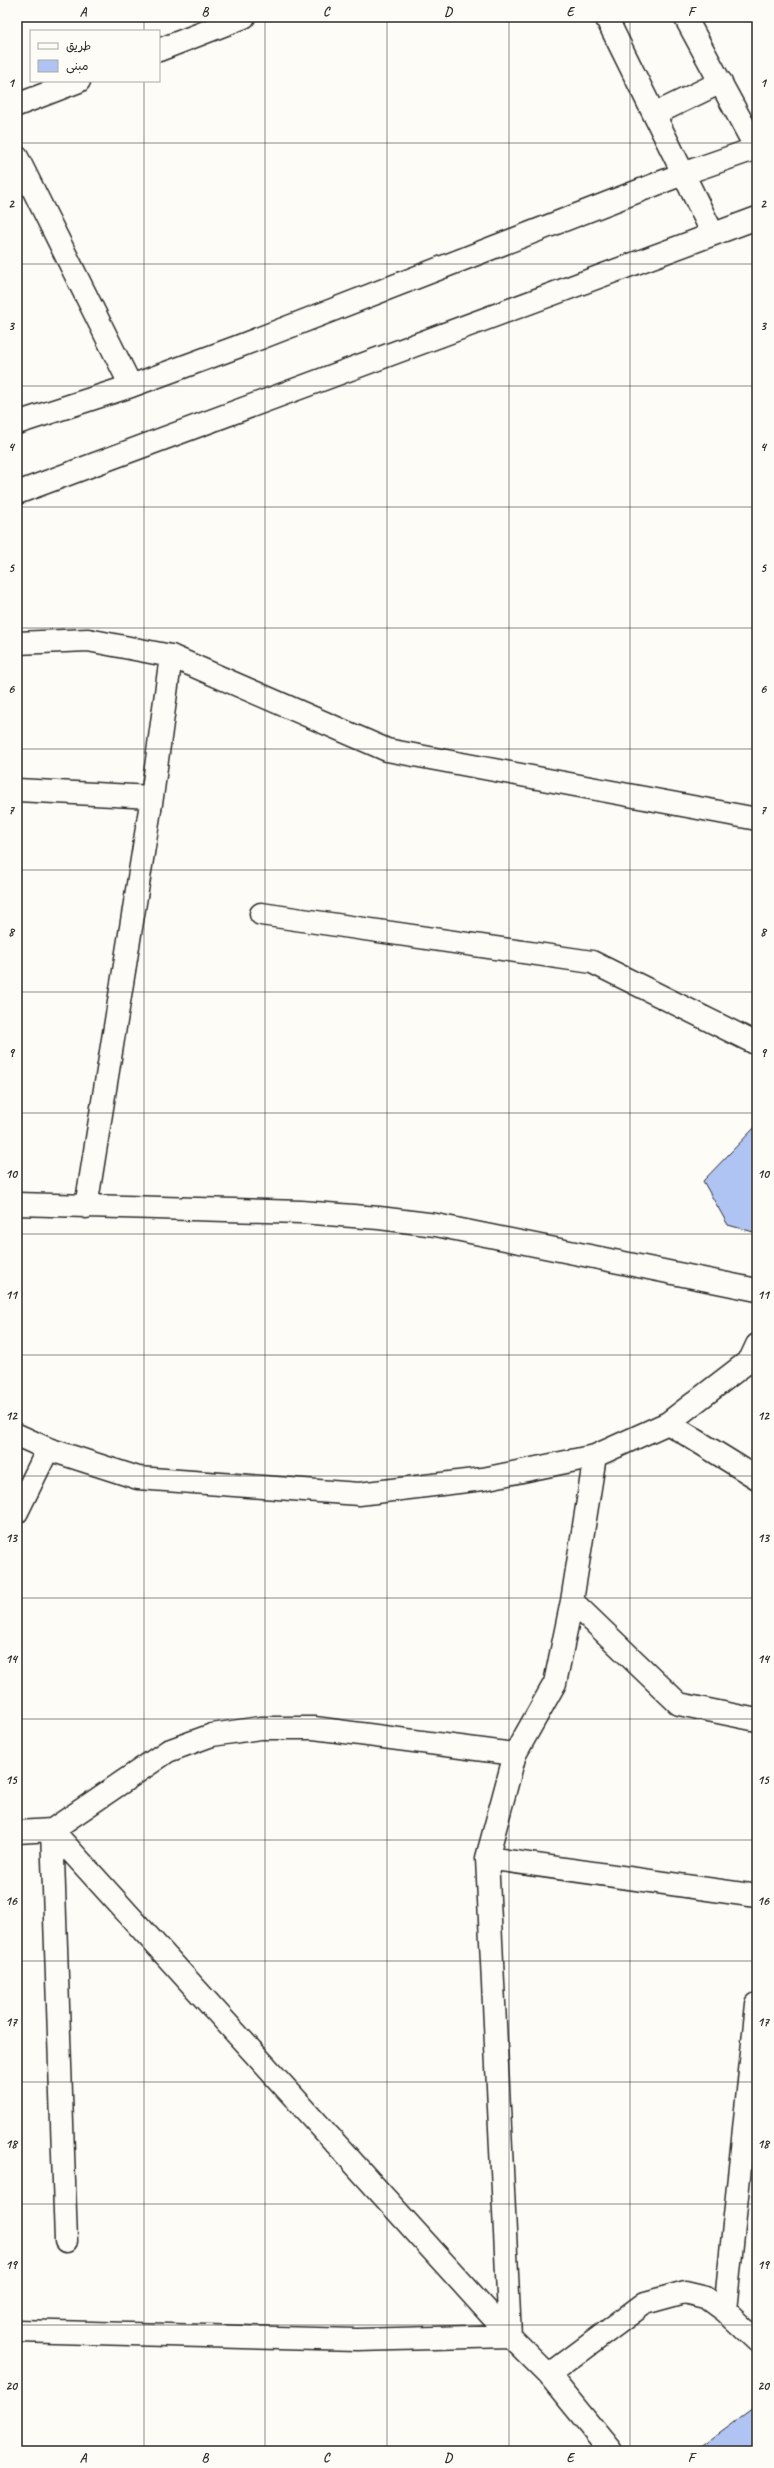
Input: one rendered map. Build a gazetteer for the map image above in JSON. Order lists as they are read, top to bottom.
{
  "legend": ["طريق", "مبنى"],
  "grid": {
    "columns": [
      "A",
      "B",
      "C",
      "D",
      "E",
      "F"
    ],
    "rows": [
      "1",
      "2",
      "3",
      "4",
      "5",
      "6",
      "7",
      "8",
      "9",
      "10",
      "11",
      "12",
      "13",
      "14",
      "15",
      "16",
      "17",
      "18",
      "19",
      "20"
    ]
  }
}
